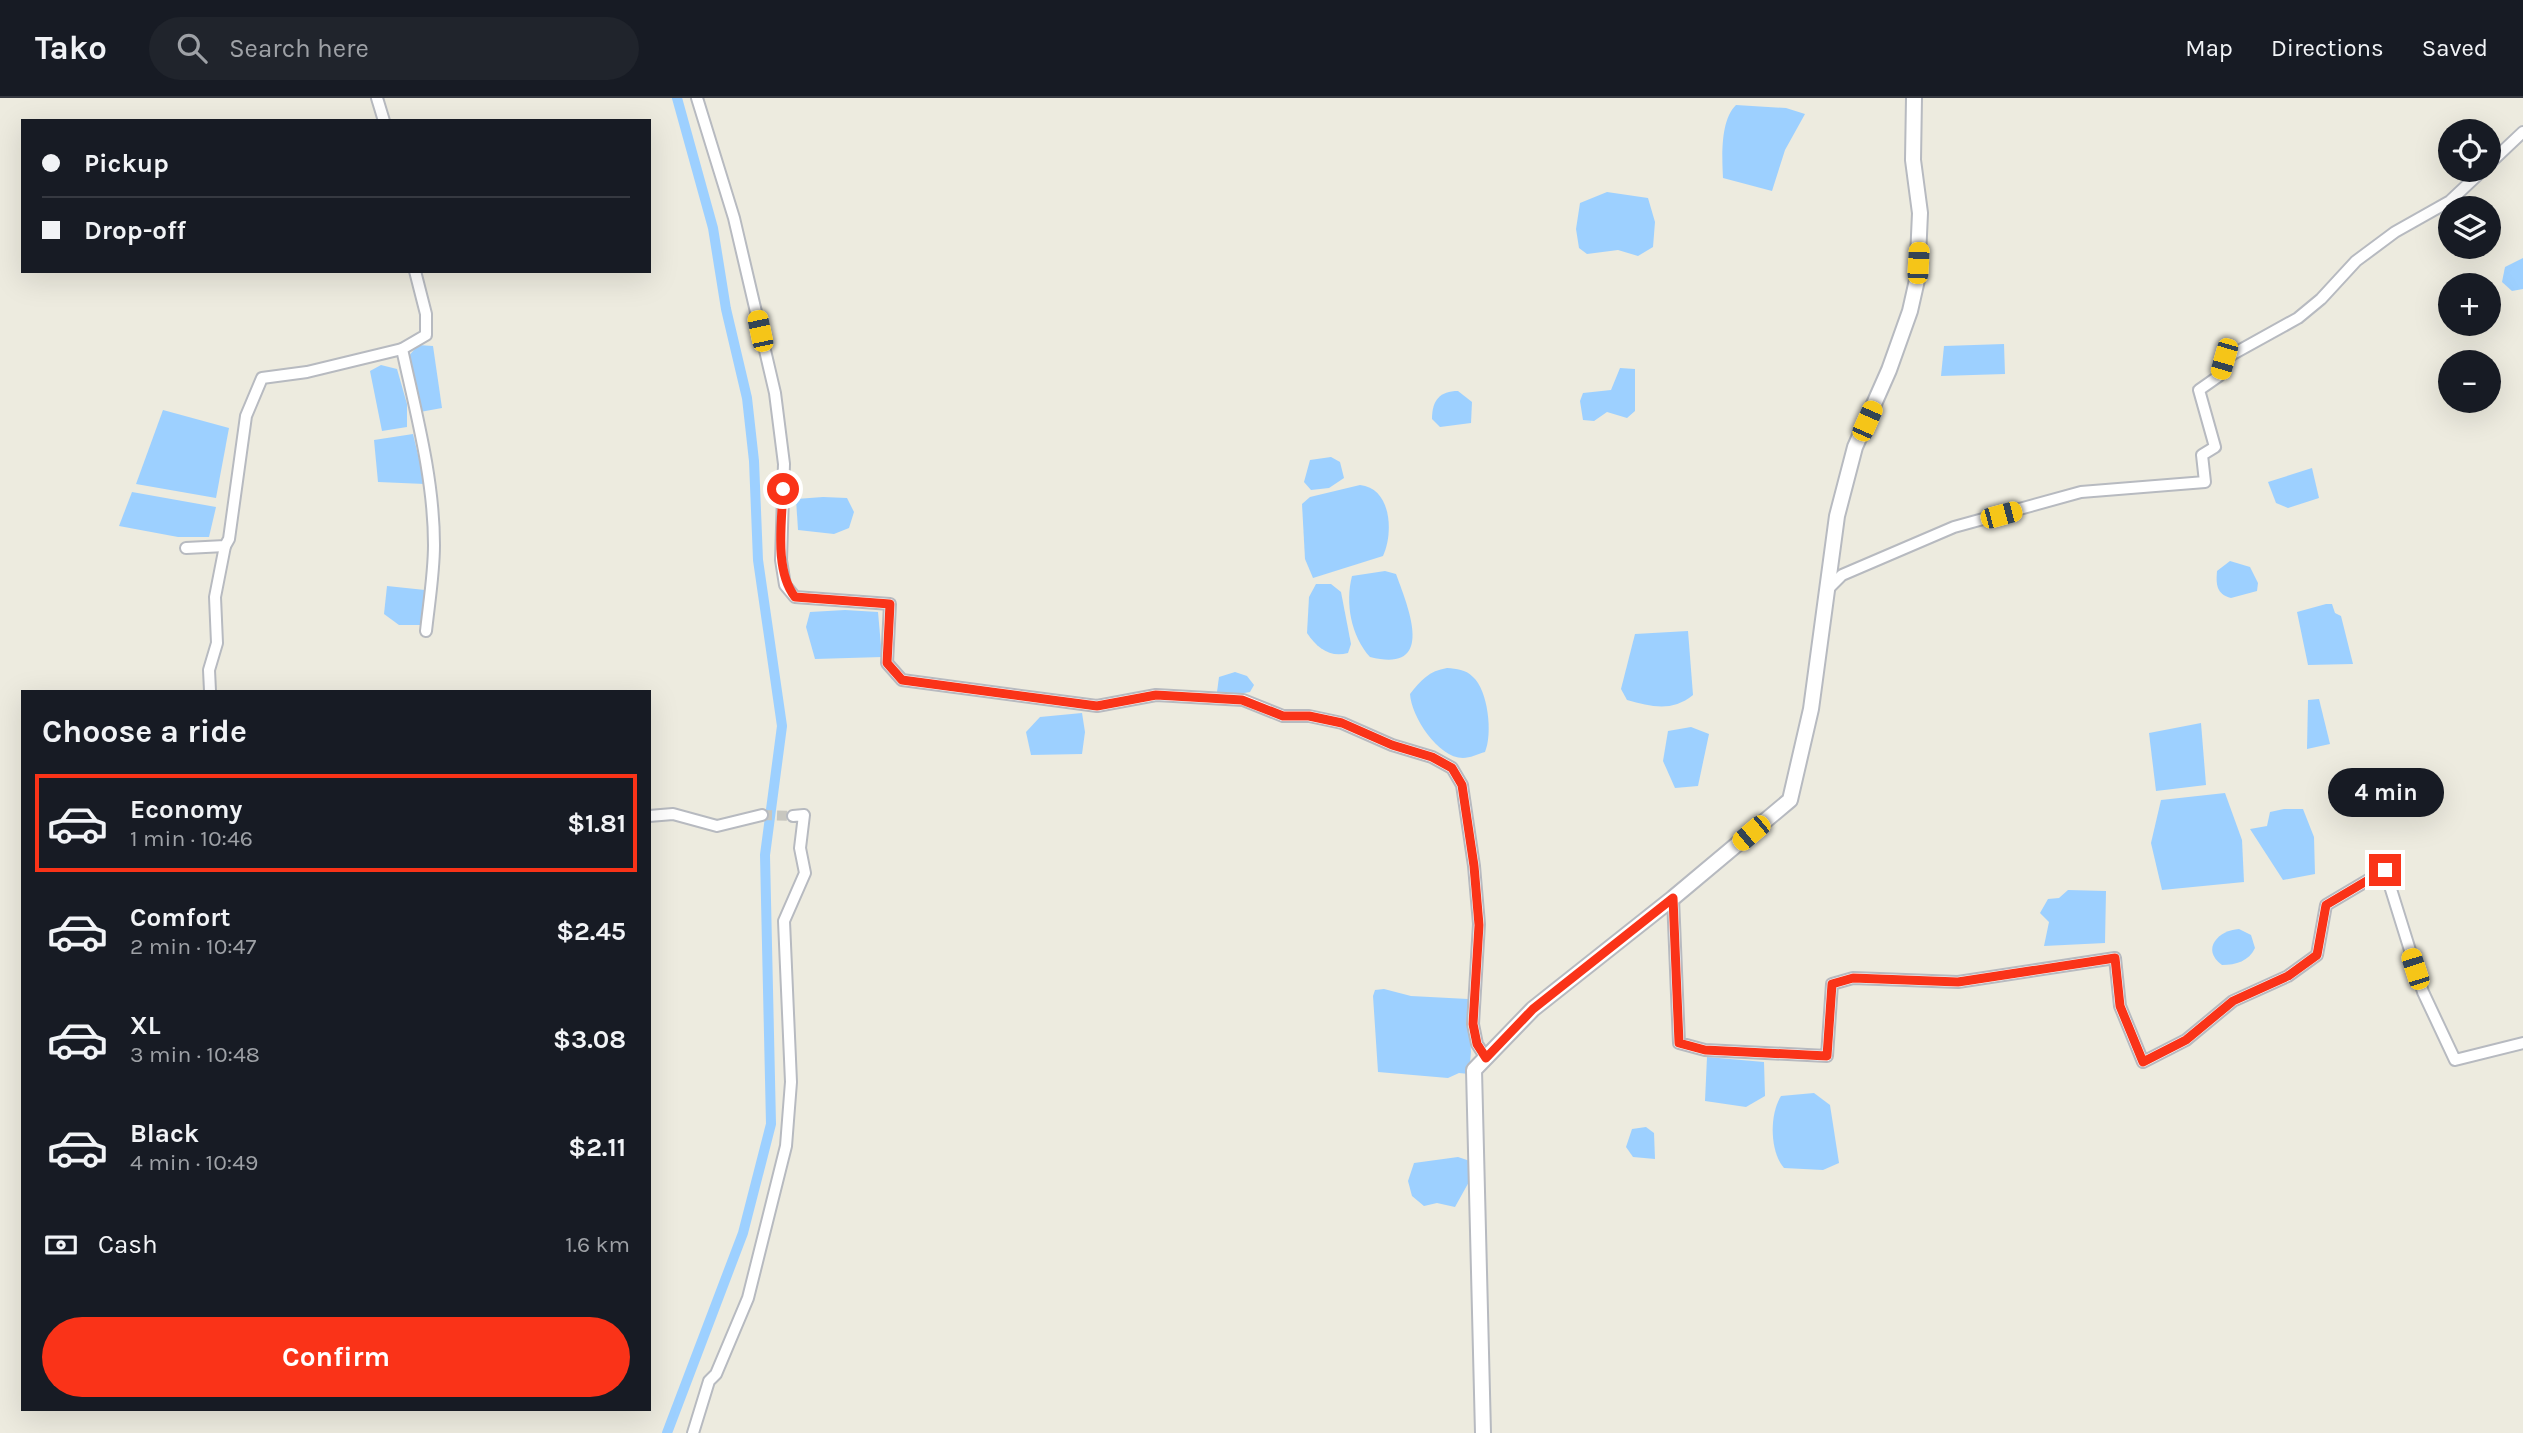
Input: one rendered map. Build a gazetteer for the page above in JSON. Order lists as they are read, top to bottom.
{
  "page": {
    "header": "Tako",
    "search": "Search here",
    "nav": ["Map", "Directions", "Saved"],
    "map_buttons": ["+", "−"],
    "banner": ["Pickup", "Drop-off"],
    "heading": "Choose a ride",
    "bubble": "4 min",
    "list": [
      {
        "name": "Economy",
        "note": "1 min · 10:46",
        "value": "$1.81"
      },
      {
        "name": "Comfort",
        "note": "2 min · 10:47",
        "value": "$2.45"
      },
      {
        "name": "XL",
        "note": "3 min · 10:48",
        "value": "$3.08"
      },
      {
        "name": "Black",
        "note": "4 min · 10:49",
        "value": "$2.11"
      }
    ],
    "pay": ["Cash", "1.6 km"],
    "buttons": "Confirm"
  }
}
